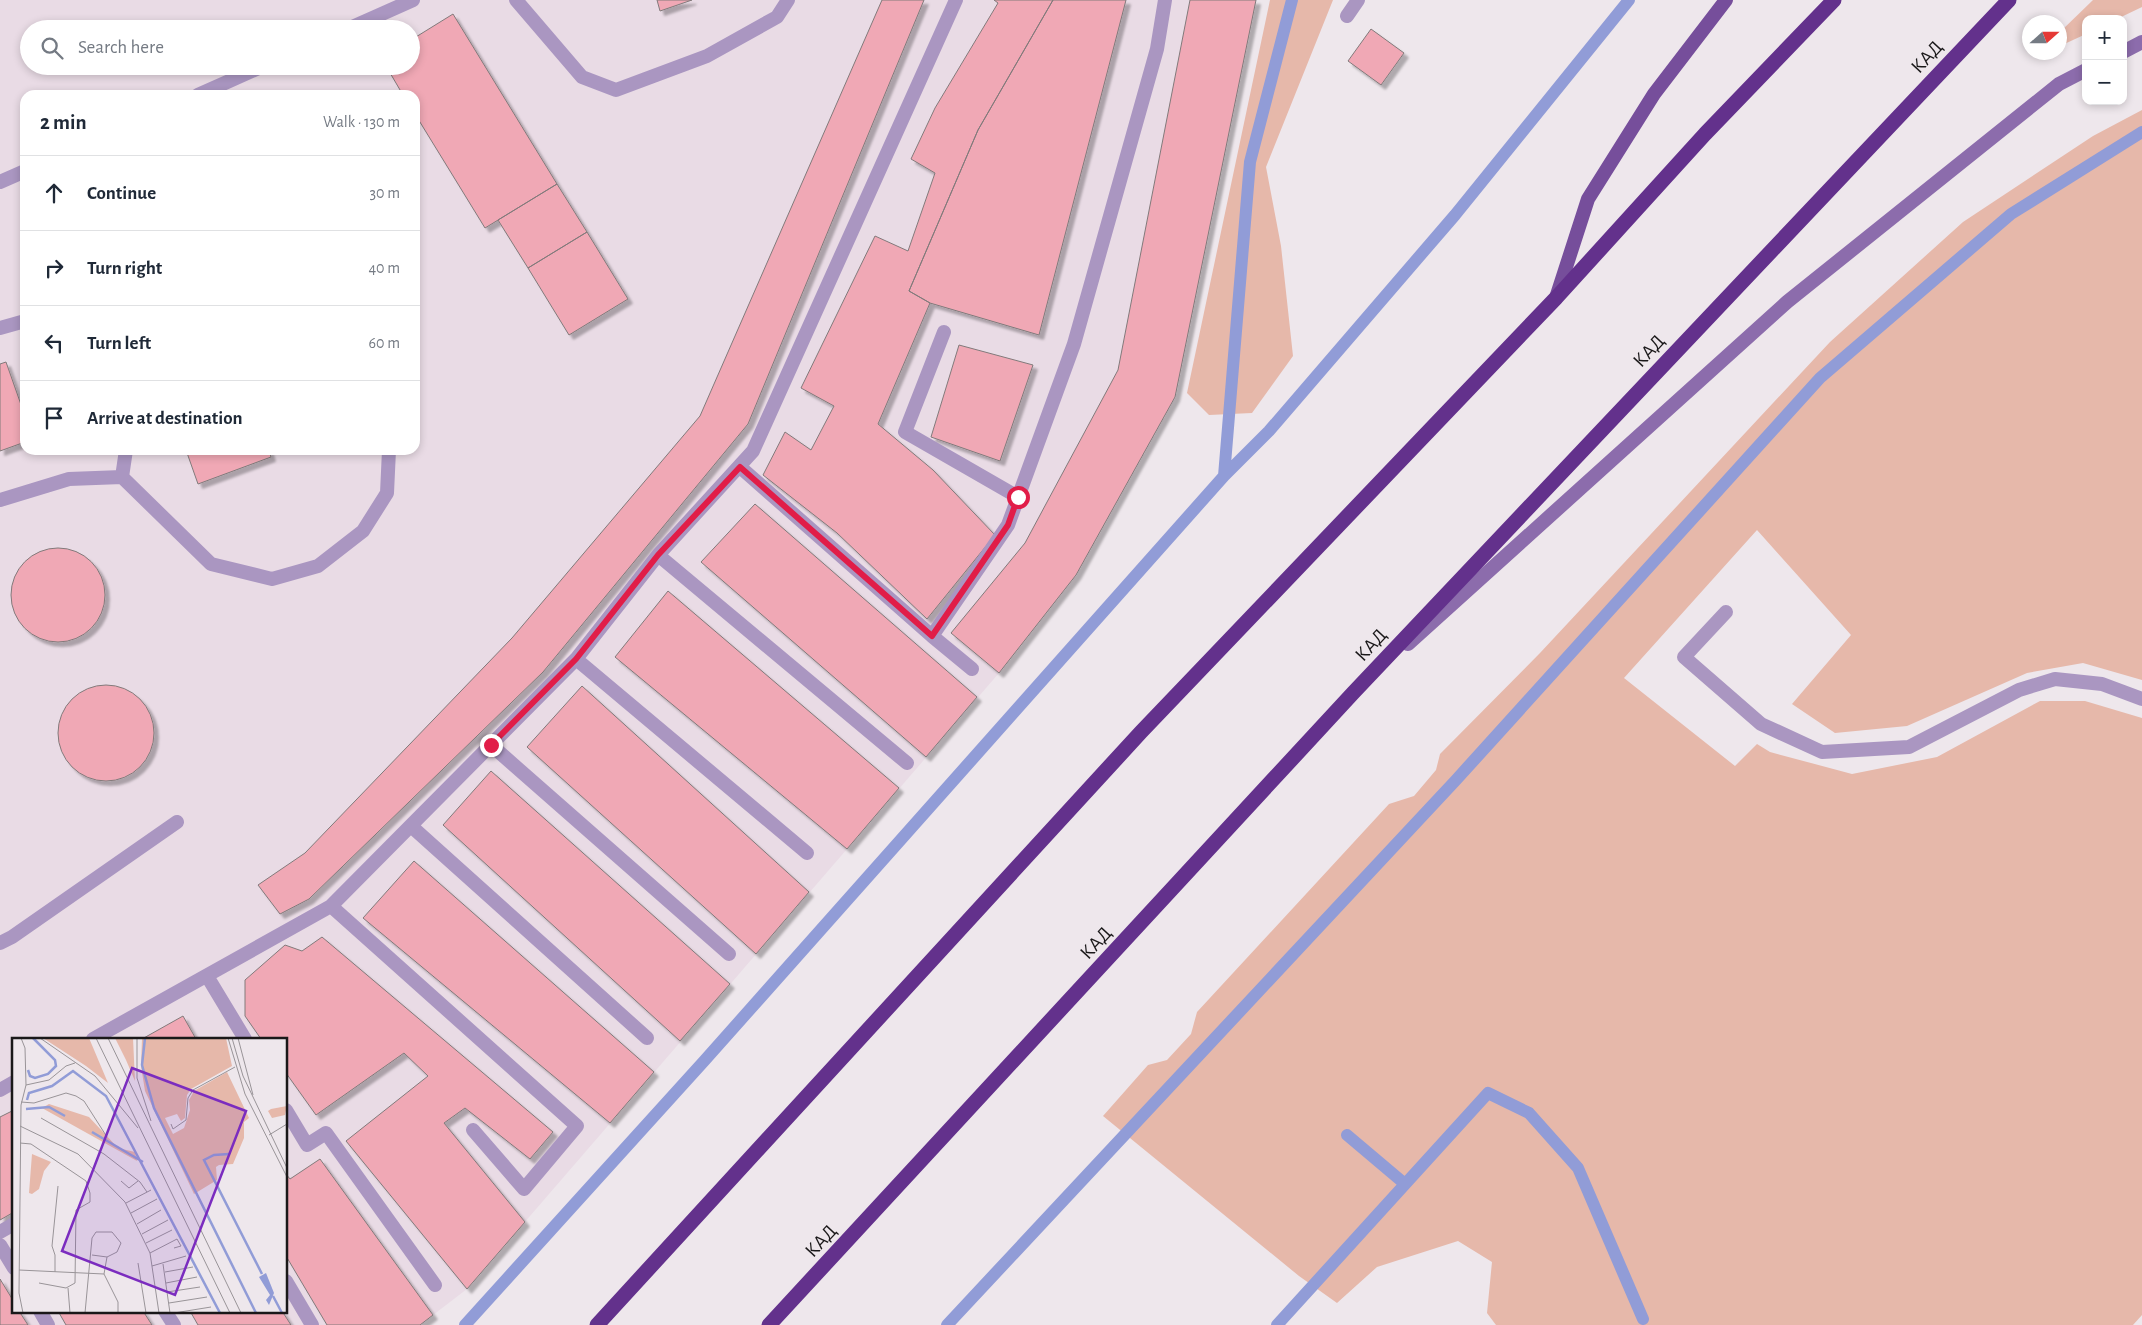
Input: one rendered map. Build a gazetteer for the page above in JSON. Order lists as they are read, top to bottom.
{
  "streets": {
    "highway": ["КАД"]
  },
  "north": "right",
  "page": {
    "map_buttons": ["+", "−"],
    "search": "Search here",
    "heading": ["2 min", "Walk · 130 m"],
    "list": [
      ["Continue", "30 m"],
      ["Turn right", "40 m"],
      ["Turn left", "60 m"],
      "Arrive at destination"
    ]
  }
}
